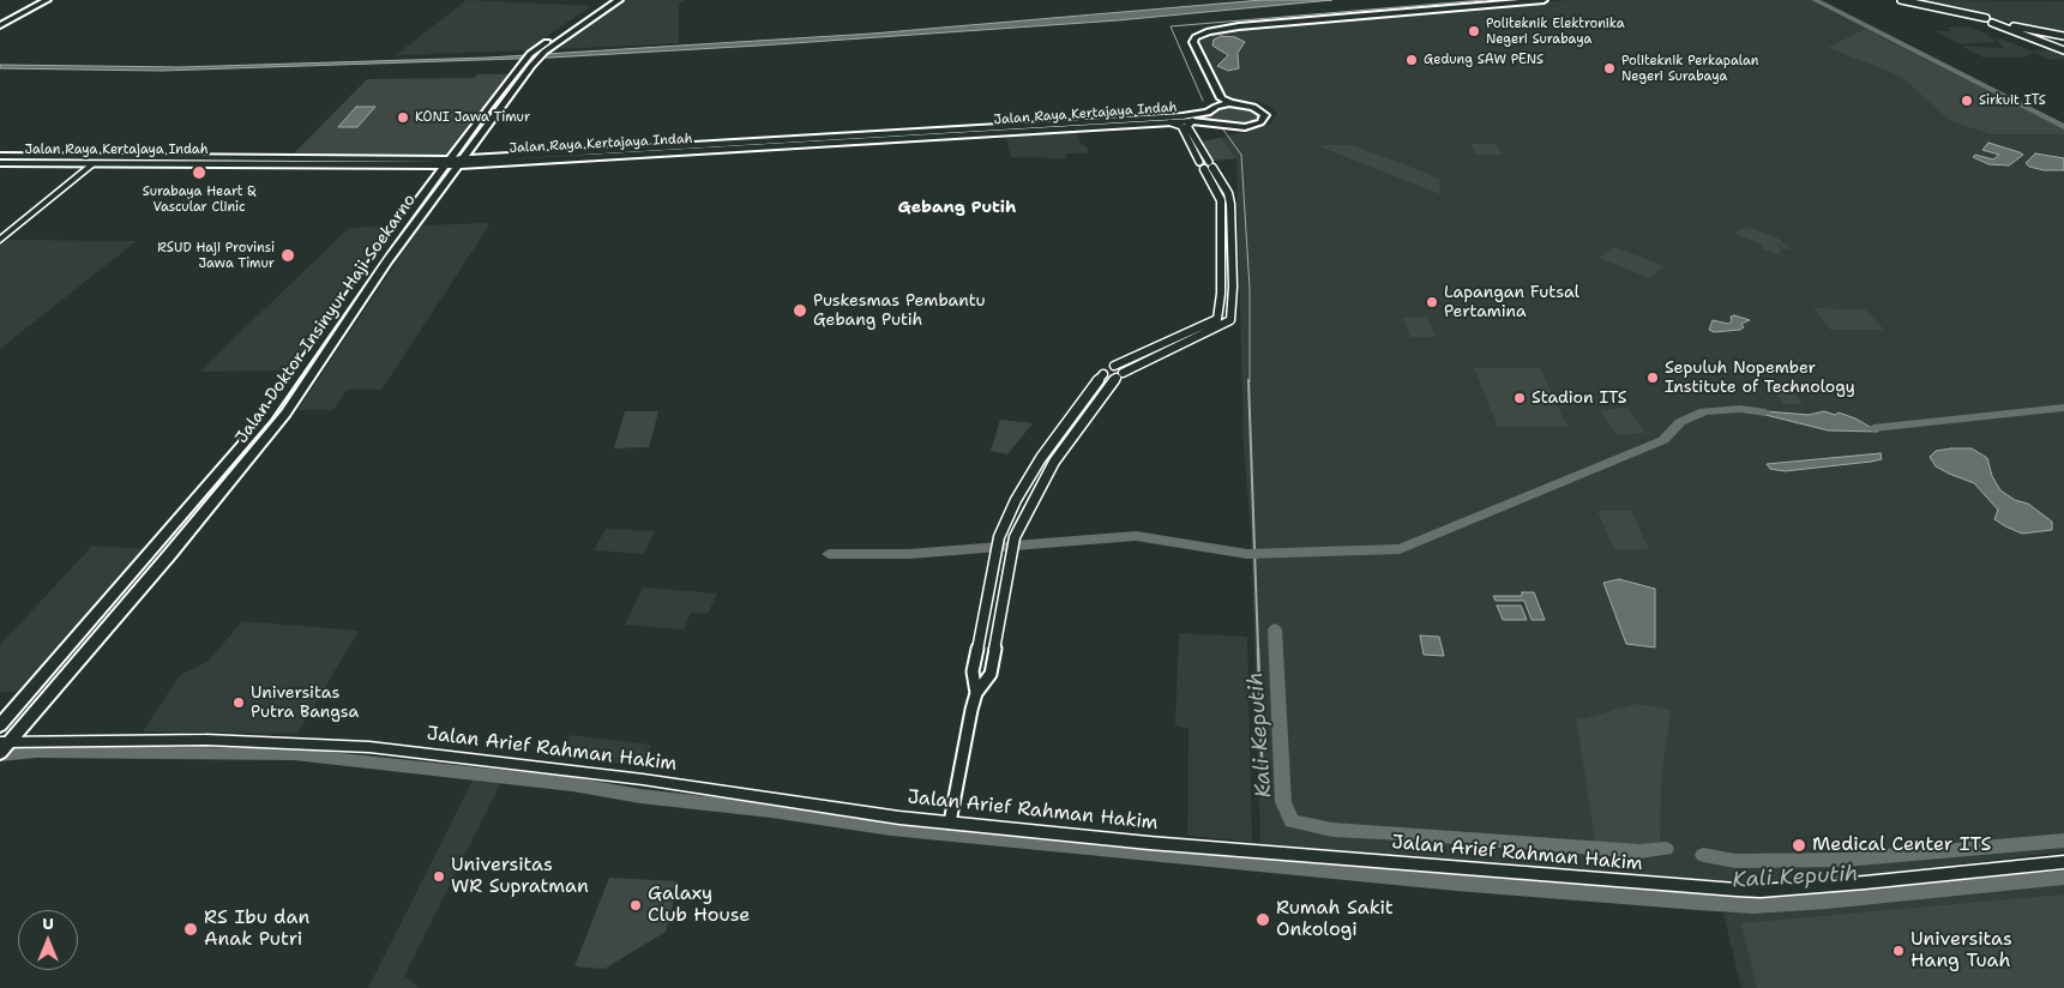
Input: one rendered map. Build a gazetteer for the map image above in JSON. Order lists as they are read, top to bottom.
{
  "streets": {
    "main road": ["Jalan Raya Kertajaya Indah", "Jalan Doktor Insinyur Haji Soekarno", "Jalan Arief Rahman Hakim"]
  },
  "crossings": [
    ["Jalan Raya Kertajaya Indah", "Jalan Doktor Insinyur Haji Soekarno"],
    ["Jalan Doktor Insinyur Haji Soekarno", "Jalan Arief Rahman Hakim"]
  ],
  "districts": ["Gebang Putih"],
  "water": ["Kali Keputih"],
  "places": [
    "Politeknik Elektronika Negeri Surabaya",
    "Gedung SAW PENS",
    "Politeknik Perkapalan Negeri Surabaya",
    "Sirkuit ITS",
    "KONI Jawa Timur",
    "Surabaya Heart & Vascular Clinic",
    "RSUD Haji Provinsi Jawa Timur",
    "Lapangan Futsal Pertamina",
    "Puskesmas Pembantu Gebang Putih",
    "Sepuluh Nopember Institute of Technology",
    "Stadion ITS",
    "Universitas Putra Bangsa",
    "Medical Center ITS",
    "Universitas WR Supratman",
    "Galaxy Club House",
    "Rumah Sakit Onkologi",
    "RS Ibu dan Anak Putri",
    "Universitas Hang Tuah"
  ],
  "north": "top"
}
